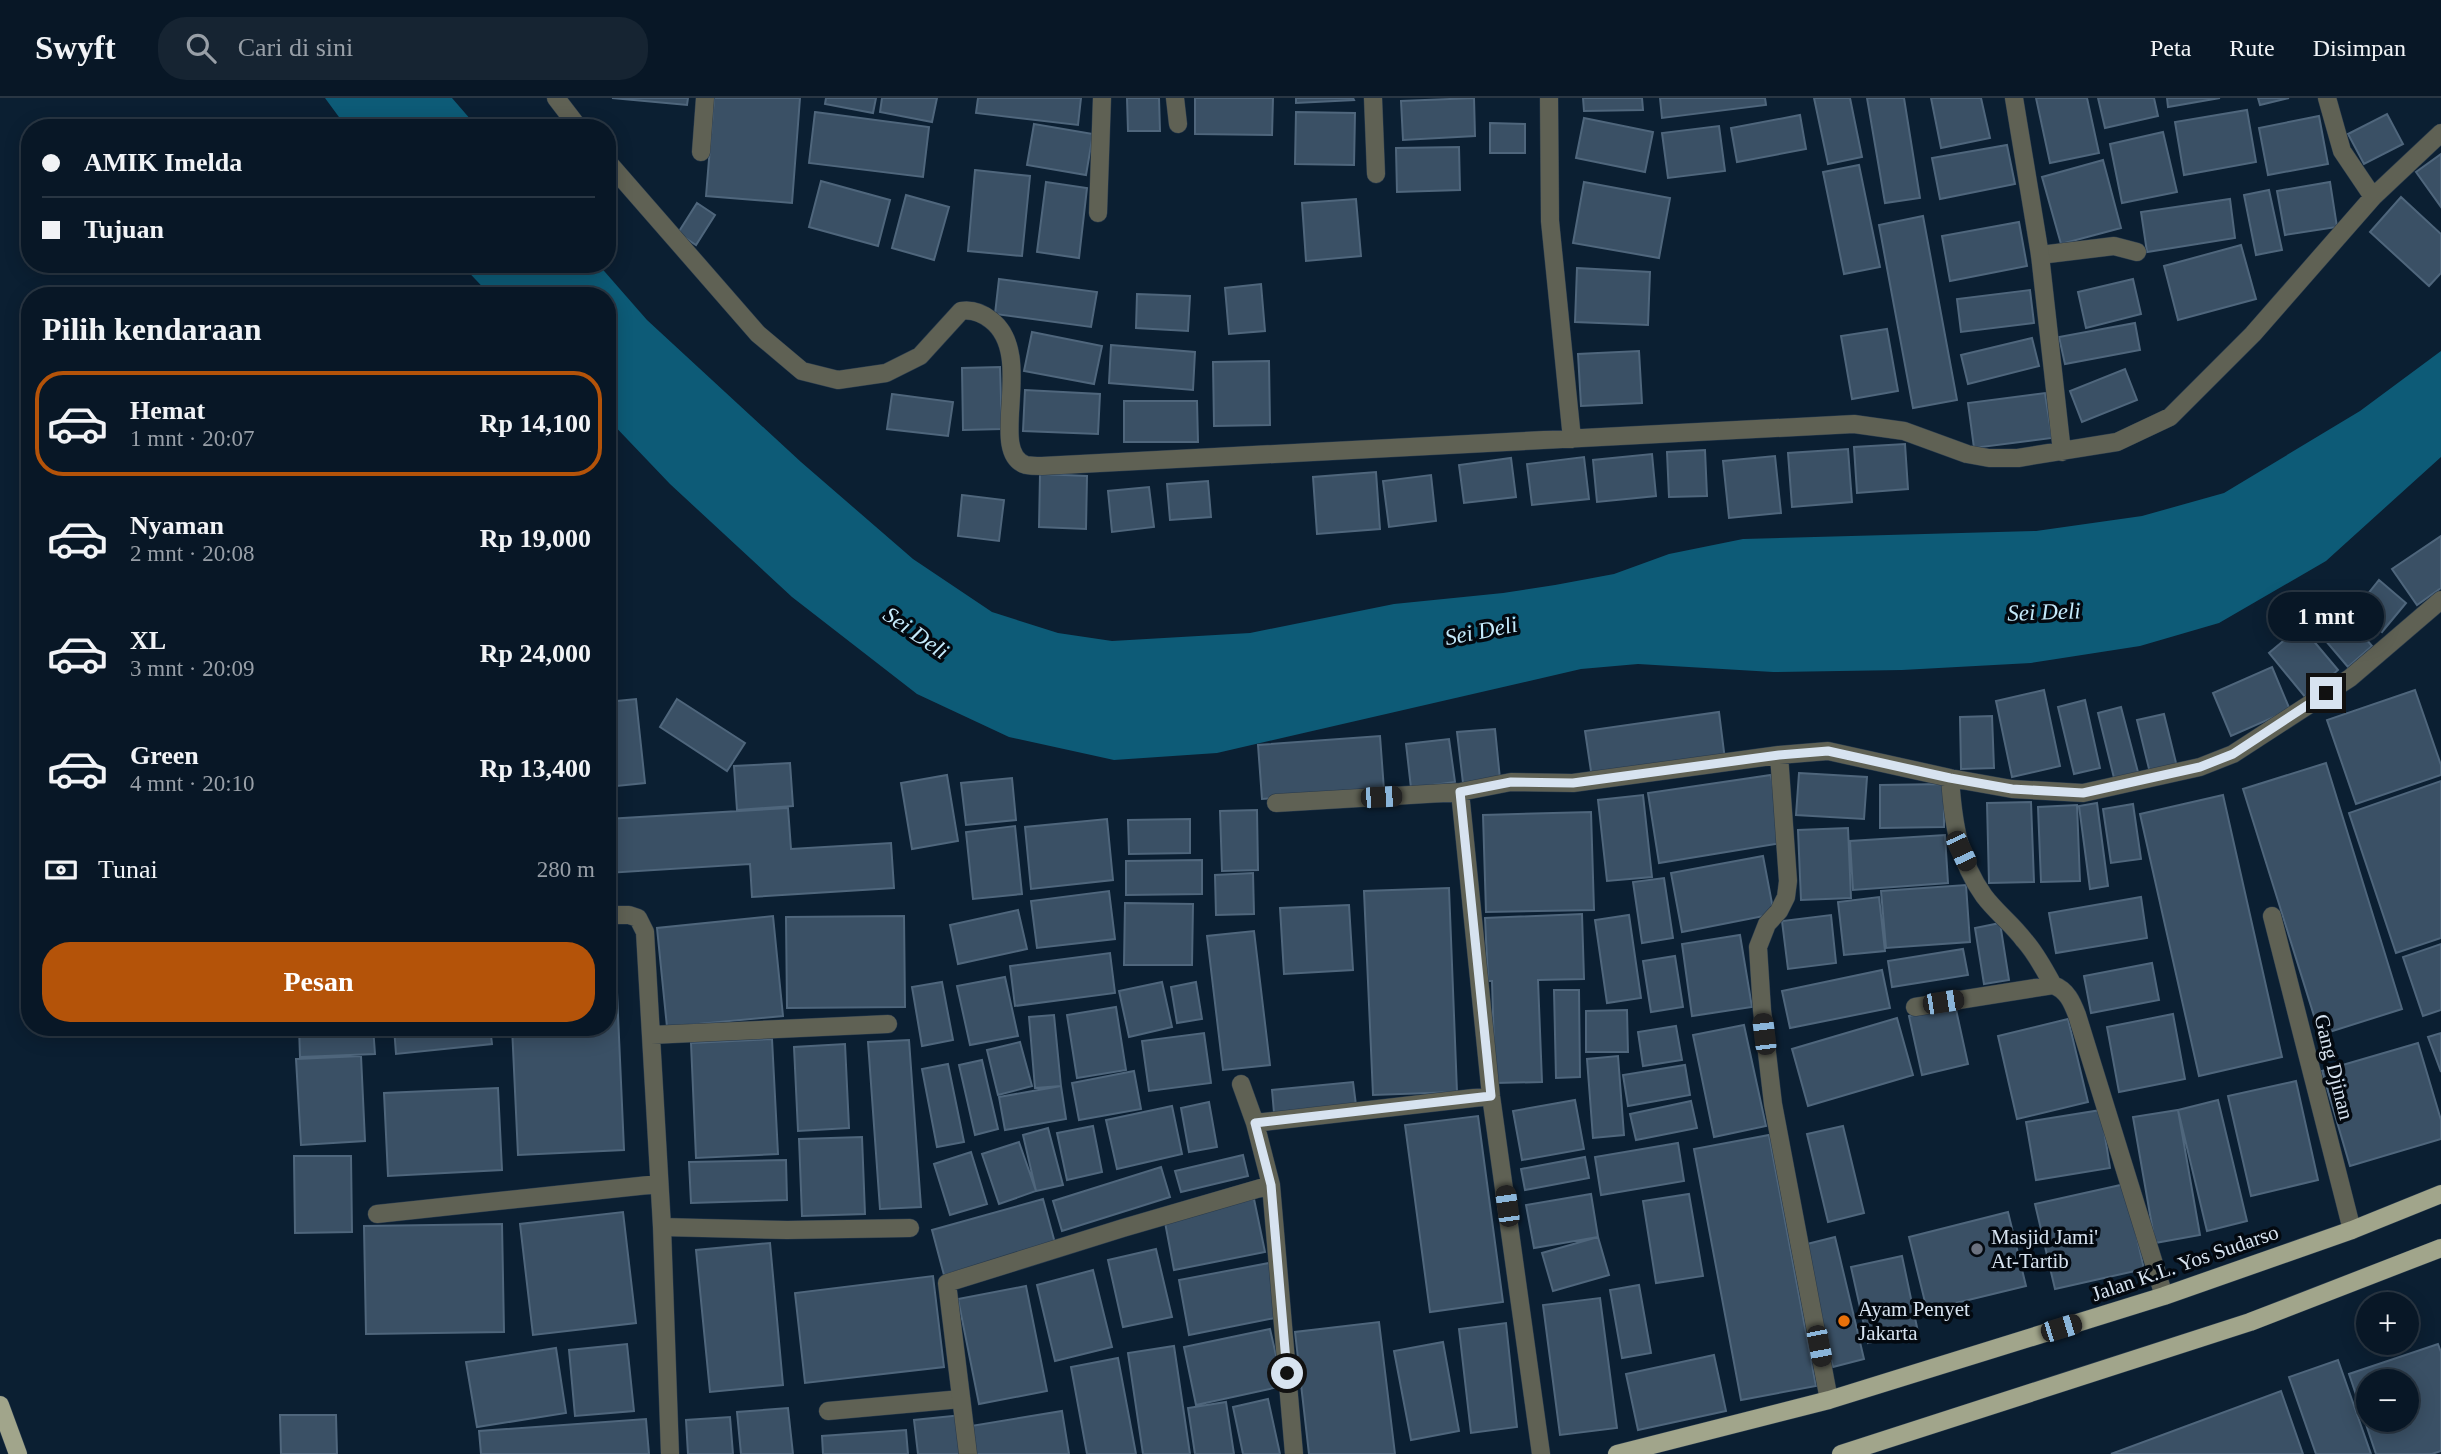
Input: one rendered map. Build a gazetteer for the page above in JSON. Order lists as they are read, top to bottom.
{
  "streets": {
    "main road": ["Jalan K.L. Yos Sudarso"],
    "street": ["Gang Djinan"]
  },
  "crossings": [
    ["Gang Djinan", "Jalan K.L. Yos Sudarso"]
  ],
  "water": ["Sei Deli"],
  "places": ["Masjid Jami' At-Tartib", "Ayam Penyet Jakarta"],
  "page": {
    "header": "Swyft",
    "search": "Cari di sini",
    "nav": ["Peta", "Rute", "Disimpan"],
    "banner": ["AMIK Imelda", "Tujuan"],
    "heading": "Pilih kendaraan",
    "list": [
      {
        "name": "Hemat",
        "note": "1 mnt · 20:07",
        "value": "Rp 14,100"
      },
      {
        "name": "Nyaman",
        "note": "2 mnt · 20:08",
        "value": "Rp 19,000"
      },
      {
        "name": "XL",
        "note": "3 mnt · 20:09",
        "value": "Rp 24,000"
      },
      {
        "name": "Green",
        "note": "4 mnt · 20:10",
        "value": "Rp 13,400"
      }
    ],
    "bubble": "1 mnt",
    "pay": ["Tunai", "280 m"],
    "buttons": "Pesan",
    "map_buttons": ["+", "−"]
  }
}
